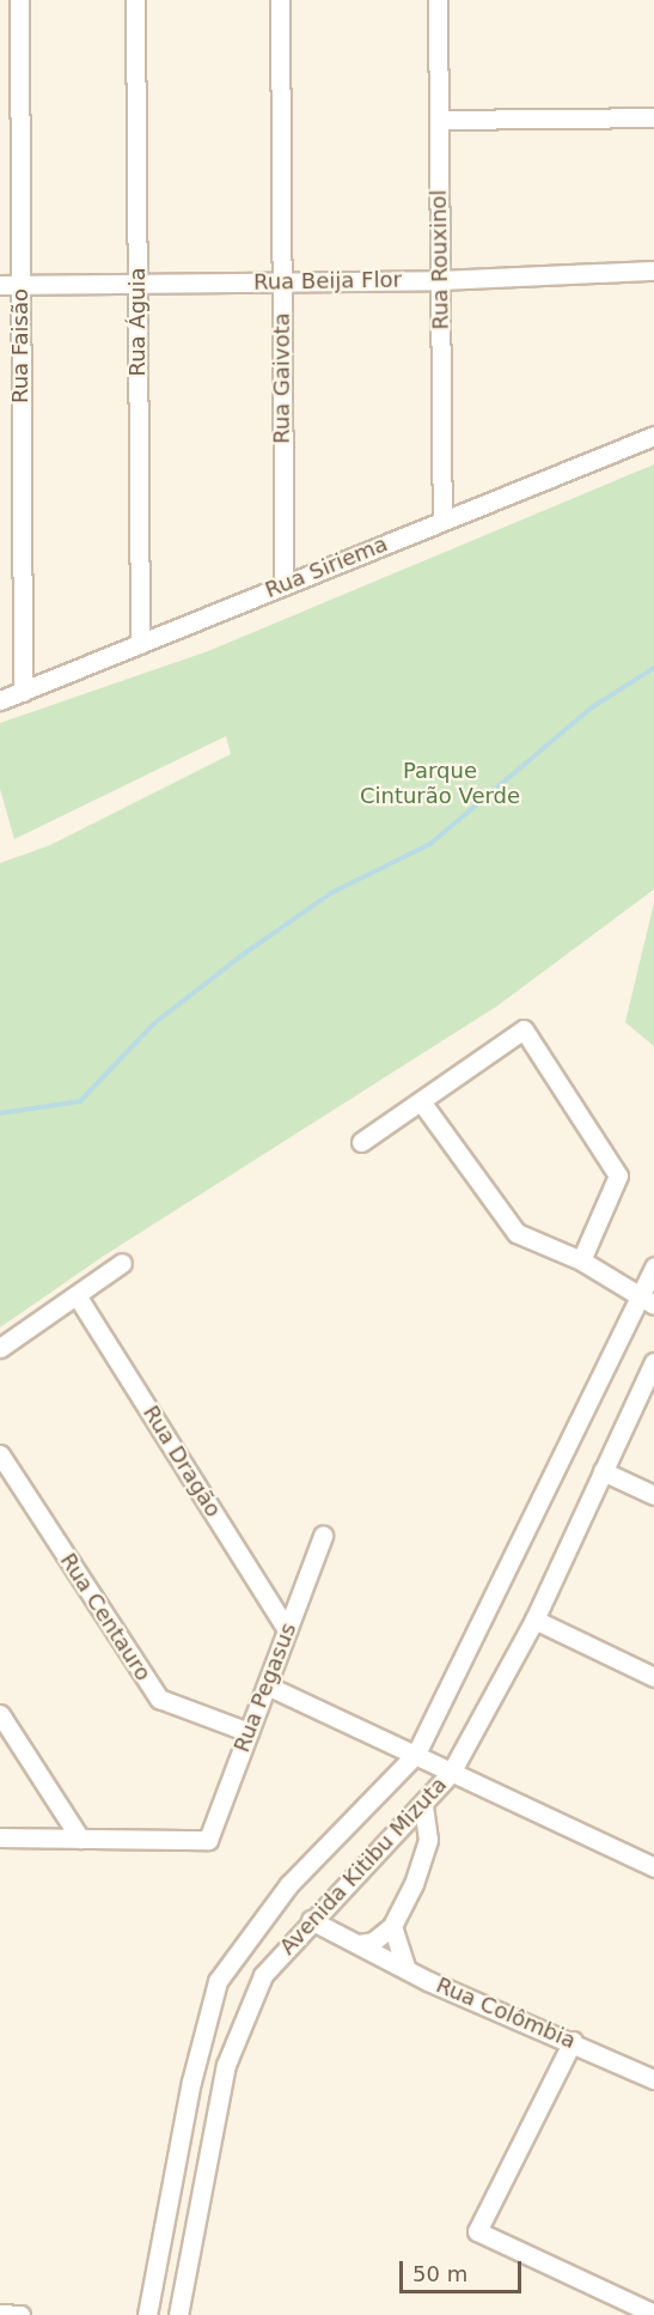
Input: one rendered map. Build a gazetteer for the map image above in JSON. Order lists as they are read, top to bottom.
{
  "streets": {
    "street": [
      "Rua Rouxinol",
      "Rua Beija Flor",
      "Rua Águia",
      "Rua Faisão",
      "Rua Gaivota",
      "Rua Siriema",
      "Rua Dragão",
      "Rua Centauro",
      "Rua Pegasus",
      "Avenida Kitibu Mizuta",
      "Rua Colômbia"
    ]
  },
  "crossings": [
    ["Rua Rouxinol", "Rua Beija Flor"],
    ["Rua Rouxinol", "Rua Siriema"],
    ["Rua Beija Flor", "Rua Águia"],
    ["Rua Beija Flor", "Rua Faisão"],
    ["Rua Beija Flor", "Rua Gaivota"],
    ["Rua Águia", "Rua Siriema"],
    ["Rua Faisão", "Rua Siriema"],
    ["Rua Gaivota", "Rua Siriema"],
    ["Rua Dragão", "Rua Pegasus"],
    ["Rua Centauro", "Rua Pegasus"],
    ["Avenida Kitibu Mizuta", "Rua Colômbia"]
  ],
  "parks": ["Parque Cinturão Verde"],
  "scale_bar": "50 m"
}
